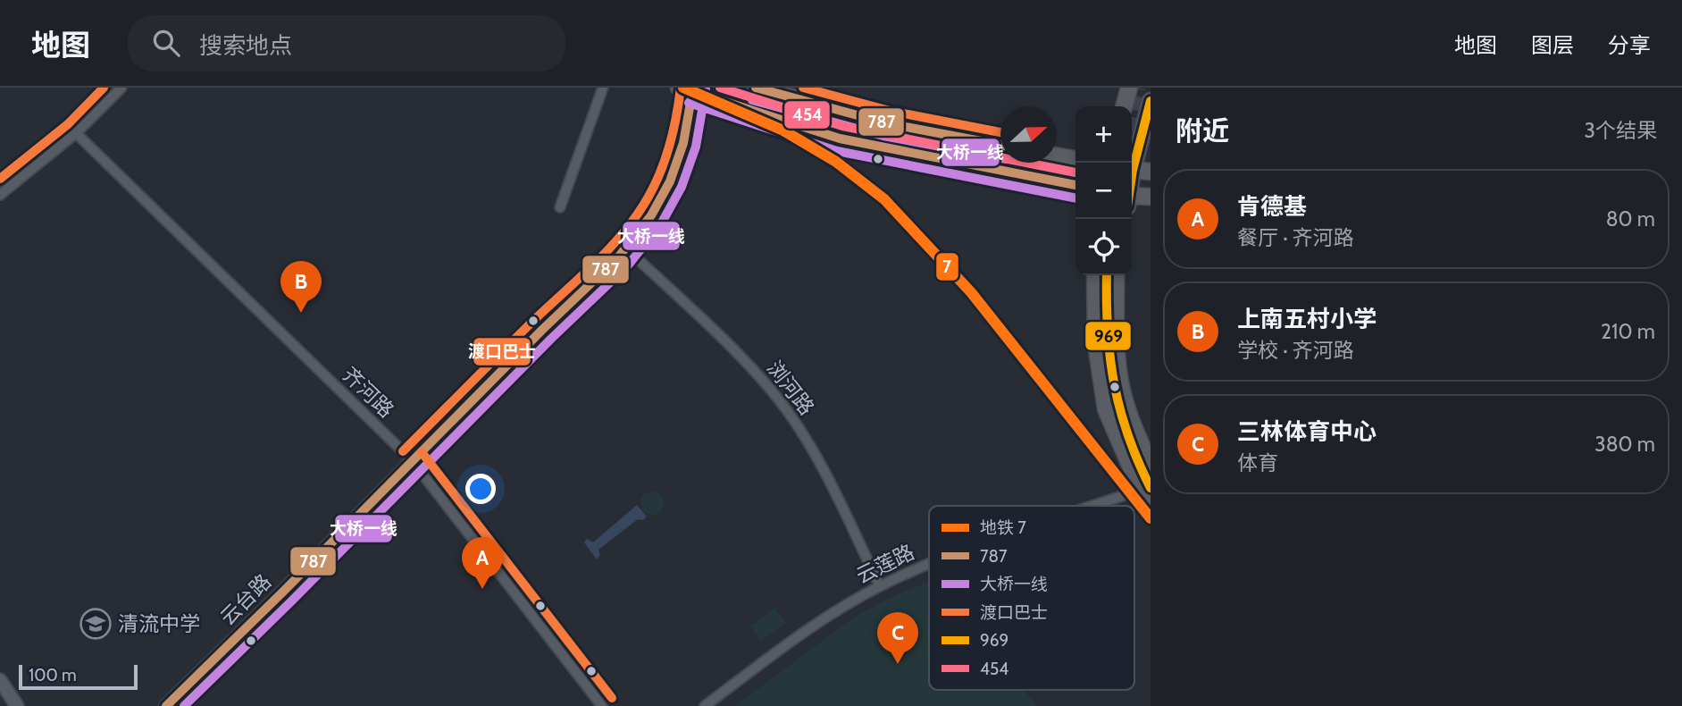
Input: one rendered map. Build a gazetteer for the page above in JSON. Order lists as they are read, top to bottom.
{
  "streets": {
    "street": [
      "浏河路",
      "齐河路",
      "云莲路",
      "云台路"
    ]
  },
  "crossings": [
    ["浏河路", "云莲路"],
    ["浏河路", "云台路"],
    ["齐河路", "云台路"]
  ],
  "places": {
    "school or university": ["清流中学"]
  },
  "lines": [
    "metro line 7",
    "transit line 787",
    "transit line 渡口巴士",
    "transit line 454",
    "transit line 大桥一线",
    "transit line 969"
  ],
  "legend": [
    "地铁 7",
    "787",
    "大桥一线",
    "渡口巴士",
    "969",
    "454"
  ],
  "scale_bar": "100 m",
  "north": "right",
  "page": {
    "header": "地图",
    "search": "搜索地点",
    "nav": ["地图", "图层", "分享"],
    "heading": ["附近", "3个结果"],
    "map_buttons": ["+", "−"],
    "list": [
      {
        "mark": "A",
        "name": "肯德基",
        "note": "餐厅 · 齐河路",
        "value": "80 m"
      },
      {
        "mark": "B",
        "name": "上南五村小学",
        "note": "学校 · 齐河路",
        "value": "210 m"
      },
      {
        "mark": "C",
        "name": "三林体育中心",
        "note": "体育",
        "value": "380 m"
      }
    ],
    "pins": ["B", "A", "C"],
    "scale": "100 m"
  }
}
